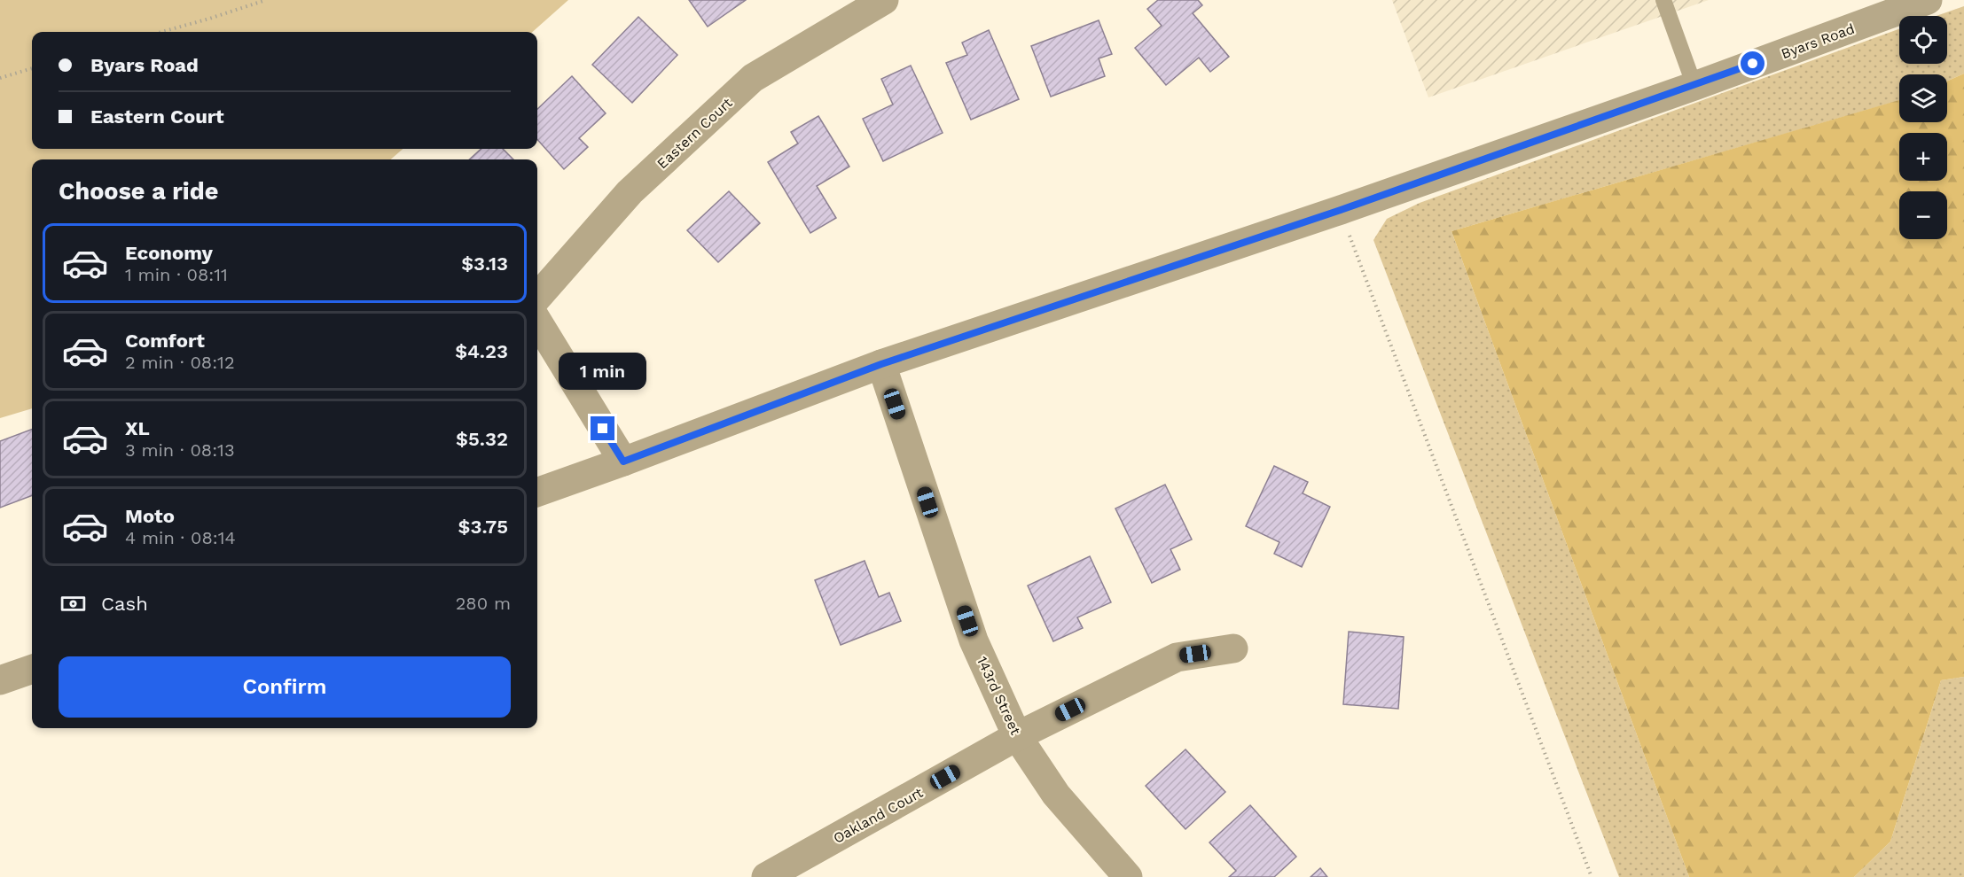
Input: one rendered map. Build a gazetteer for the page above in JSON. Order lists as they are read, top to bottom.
{
  "streets": {
    "street": [
      "Byars Road",
      "Eastern Court",
      "143rd Street",
      "Oakland Court"
    ]
  },
  "crossings": [
    ["Byars Road", "143rd Street"],
    ["143rd Street", "Oakland Court"]
  ],
  "page": {
    "map_buttons": ["+", "−"],
    "banner": ["Byars Road", "Eastern Court"],
    "heading": "Choose a ride",
    "list": [
      {
        "name": "Economy",
        "note": "1 min · 08:11",
        "value": "$3.13"
      },
      {
        "name": "Comfort",
        "note": "2 min · 08:12",
        "value": "$4.23"
      },
      {
        "name": "XL",
        "note": "3 min · 08:13",
        "value": "$5.32"
      },
      {
        "name": "Moto",
        "note": "4 min · 08:14",
        "value": "$3.75"
      }
    ],
    "bubble": "1 min",
    "pay": ["Cash", "280 m"],
    "buttons": "Confirm"
  }
}
